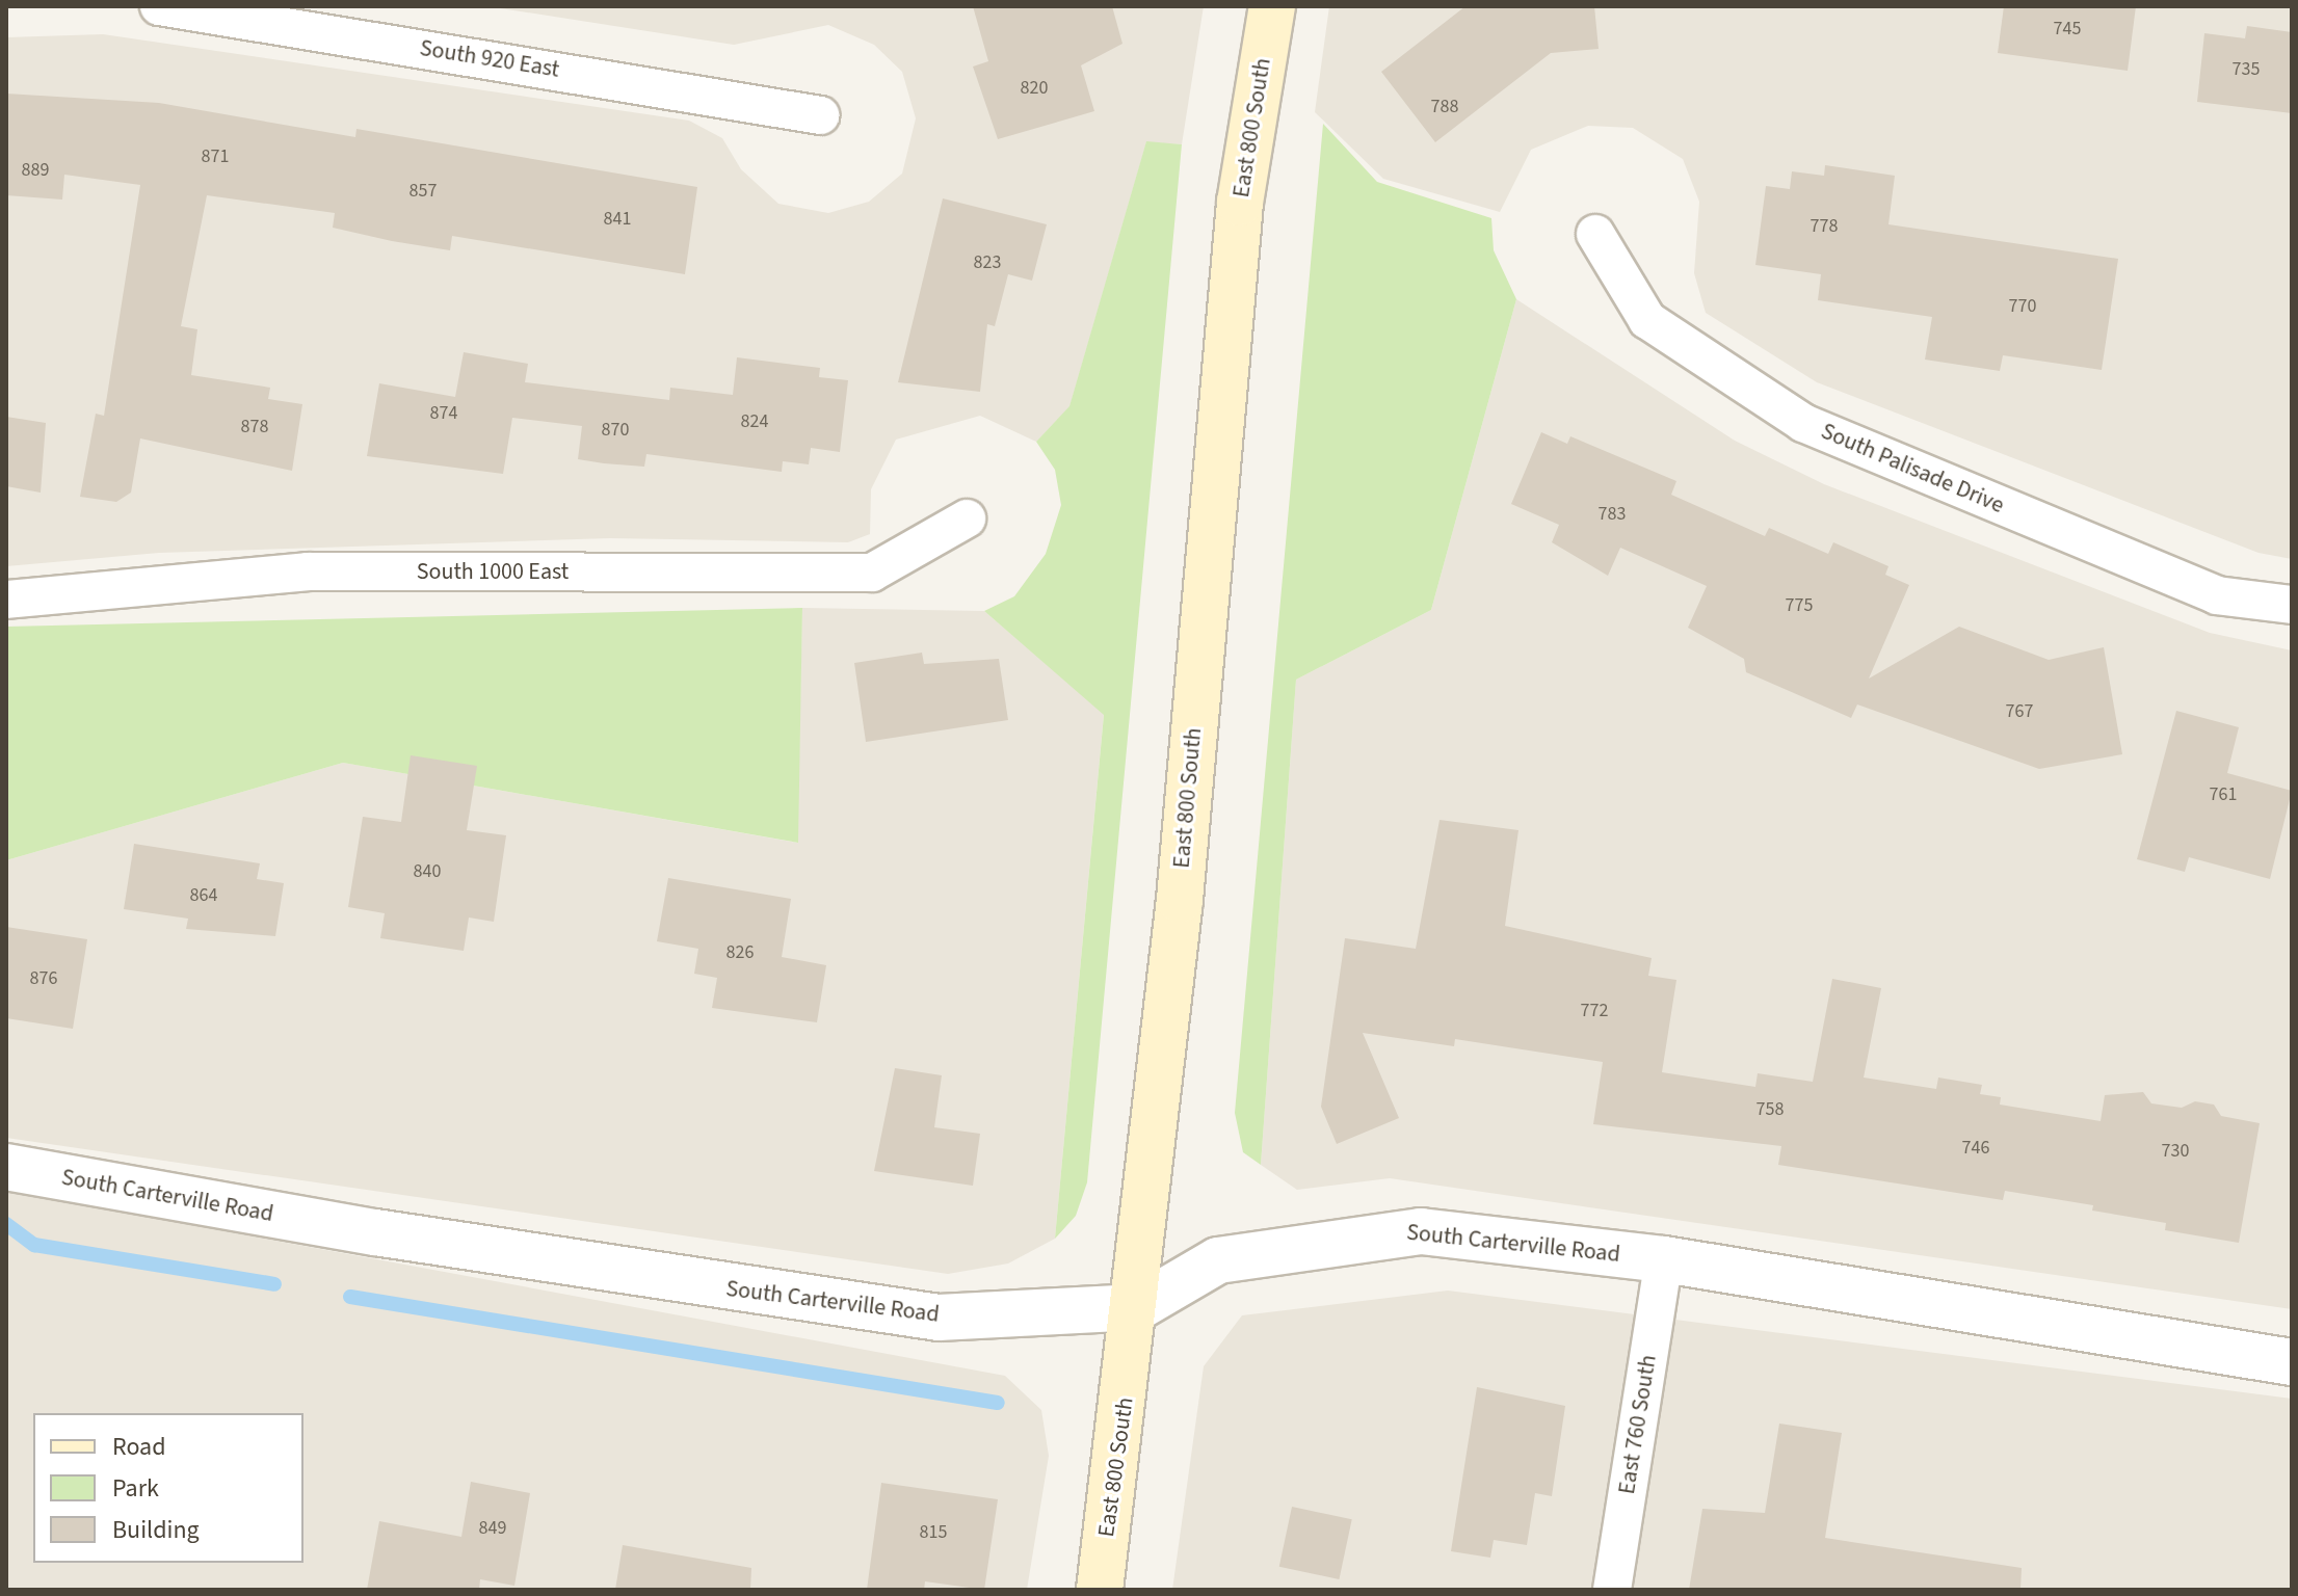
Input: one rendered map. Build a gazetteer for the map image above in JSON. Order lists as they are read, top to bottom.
{
  "streets": {
    "main road": ["East 800 South"],
    "street": [
      "South 920 East",
      "South Palisade Drive",
      "South 1000 East",
      "South Carterville Road",
      "East 760 South"
    ]
  },
  "crossings": [
    ["East 800 South", "South Carterville Road"],
    ["South Carterville Road", "East 760 South"]
  ],
  "house_numbers": [
    "745",
    "735",
    "820",
    "788",
    "871",
    "889",
    "857",
    "841",
    "778",
    "823",
    "770",
    "874",
    "824",
    "878",
    "870",
    "783",
    "775",
    "767",
    "761",
    "840",
    "864",
    "826",
    "876",
    "772",
    "758",
    "746",
    "730",
    "849",
    "815"
  ],
  "legend": ["Road", "Park", "Building"]
}
